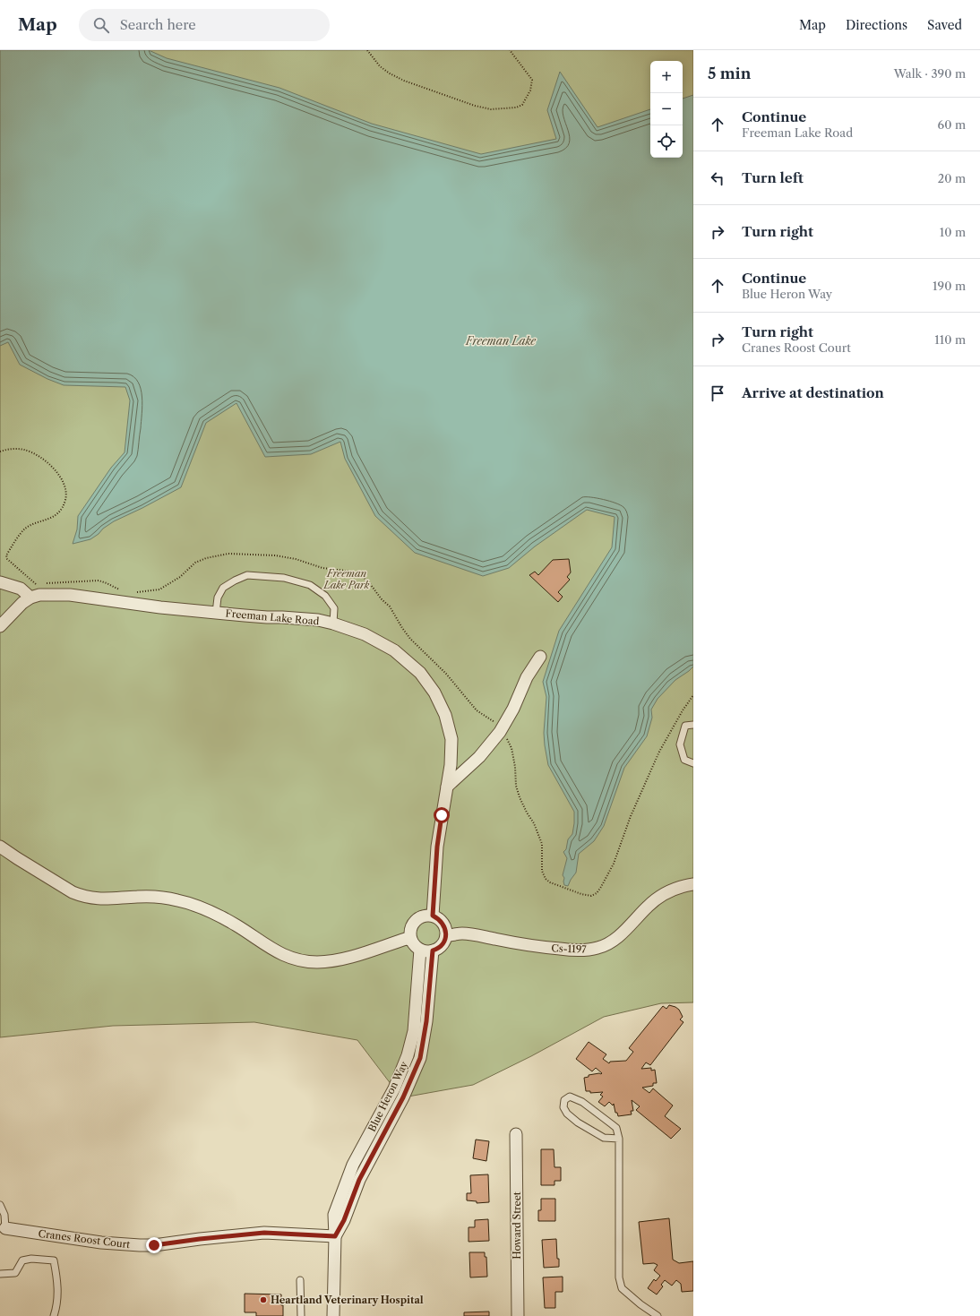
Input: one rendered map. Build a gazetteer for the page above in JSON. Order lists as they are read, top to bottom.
{
  "streets": {
    "street": [
      "Freeman Lake Road",
      "Cs-1197",
      "Blue Heron Way",
      "Howard Street",
      "Cranes Roost Court"
    ]
  },
  "crossings": [
    ["Freeman Lake Road", "Cs-1197"],
    ["Freeman Lake Road", "Blue Heron Way"],
    ["Cs-1197", "Blue Heron Way"],
    ["Blue Heron Way", "Cranes Roost Court"]
  ],
  "water": ["Freeman Lake"],
  "parks": ["Freeman Lake Park"],
  "places": ["Heartland Veterinary Hospital"],
  "page": {
    "header": "Map",
    "search": "Search here",
    "nav": ["Map", "Directions", "Saved"],
    "heading": ["5 min", "Walk · 390 m"],
    "map_buttons": ["+", "−"],
    "list": [
      ["Continue", "Freeman Lake Road", "60 m"],
      ["Turn left", "20 m"],
      ["Turn right", "10 m"],
      ["Continue", "Blue Heron Way", "190 m"],
      ["Turn right", "Cranes Roost Court", "110 m"],
      "Arrive at destination"
    ]
  }
}
